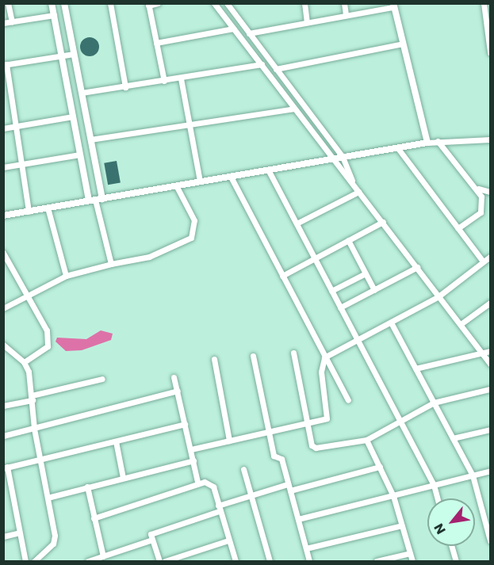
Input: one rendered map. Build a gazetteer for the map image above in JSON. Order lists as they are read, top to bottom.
{
  "north": "bottom left"
}
